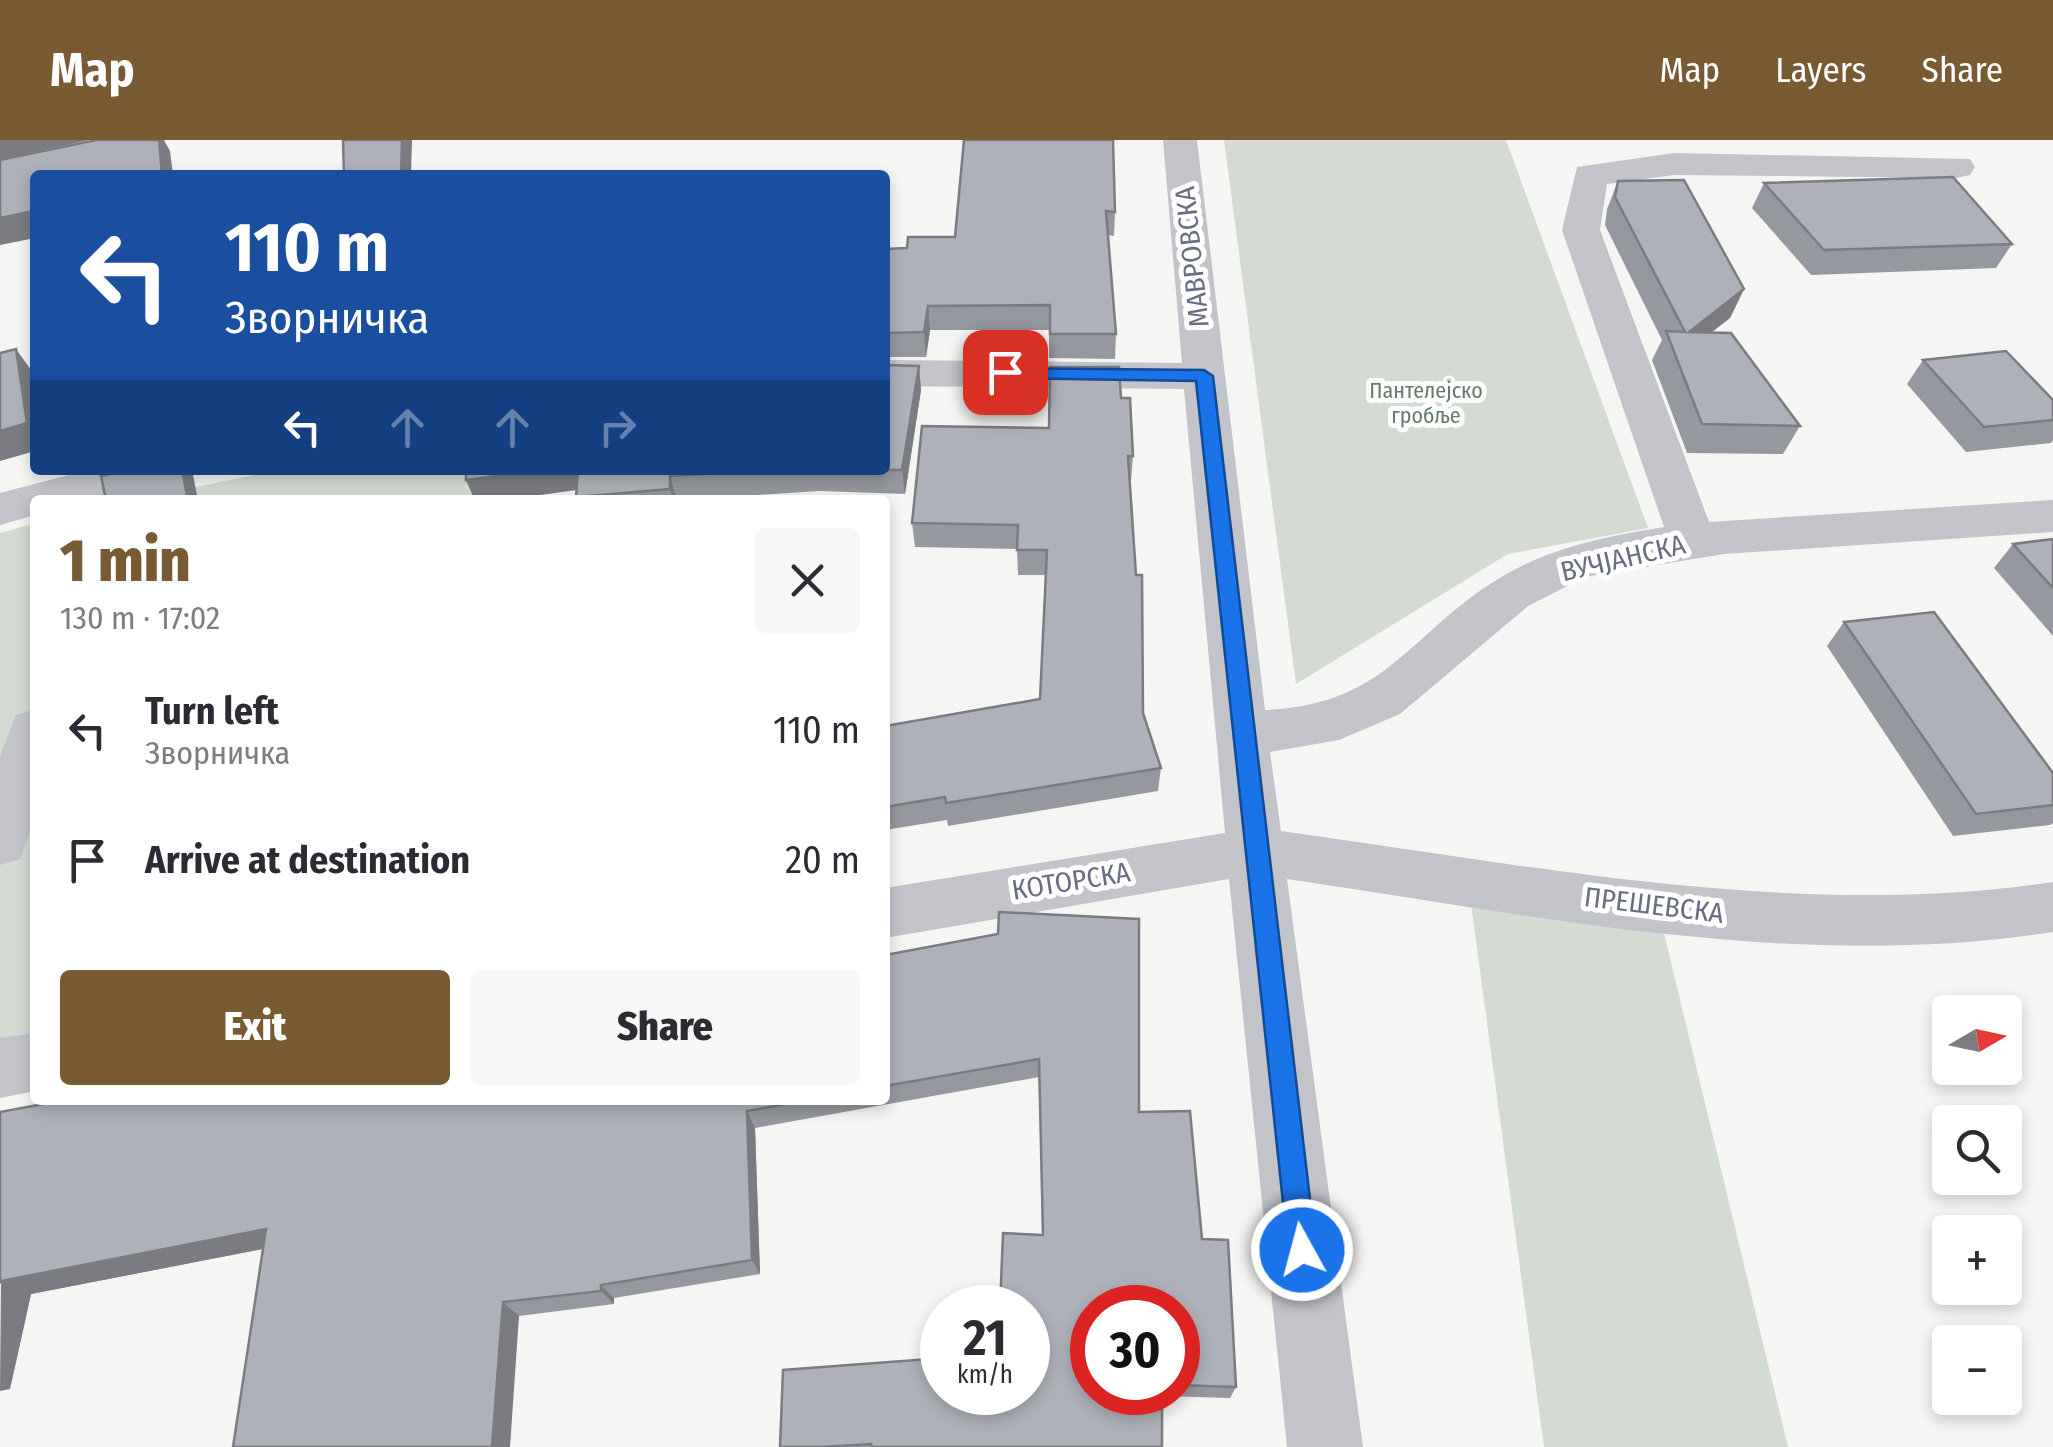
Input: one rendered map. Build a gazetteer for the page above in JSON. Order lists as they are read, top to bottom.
{
  "streets": {
    "street": [
      "МАВРОВСКА",
      "ВУЧЈАНСКА",
      "КОТОРСКА",
      "ПРЕШЕВСКА"
    ]
  },
  "crossings": [
    ["МАВРОВСКА", "ВУЧЈАНСКА"],
    ["МАВРОВСКА", "КОТОРСКА"],
    ["МАВРОВСКА", "ПРЕШЕВСКА"],
    ["КОТОРСКА", "ПРЕШЕВСКА"]
  ],
  "parks": ["Пантелејско гробље"],
  "north": "right",
  "page": {
    "header": "Map",
    "nav": ["Map", "Layers", "Share"],
    "turn": ["110 m", "Зворничка"],
    "heading": ["1 min", "130 m · 17:02"],
    "list": [
      {
        "name": "Turn left",
        "note": "Зворничка",
        "value": "110 m"
      },
      {
        "name": "Arrive at destination",
        "value": "20 m"
      }
    ],
    "buttons": ["Exit", "Share"],
    "map_buttons": ["+", "−"],
    "speed": "21 km/h",
    "limit": "30"
  }
}
